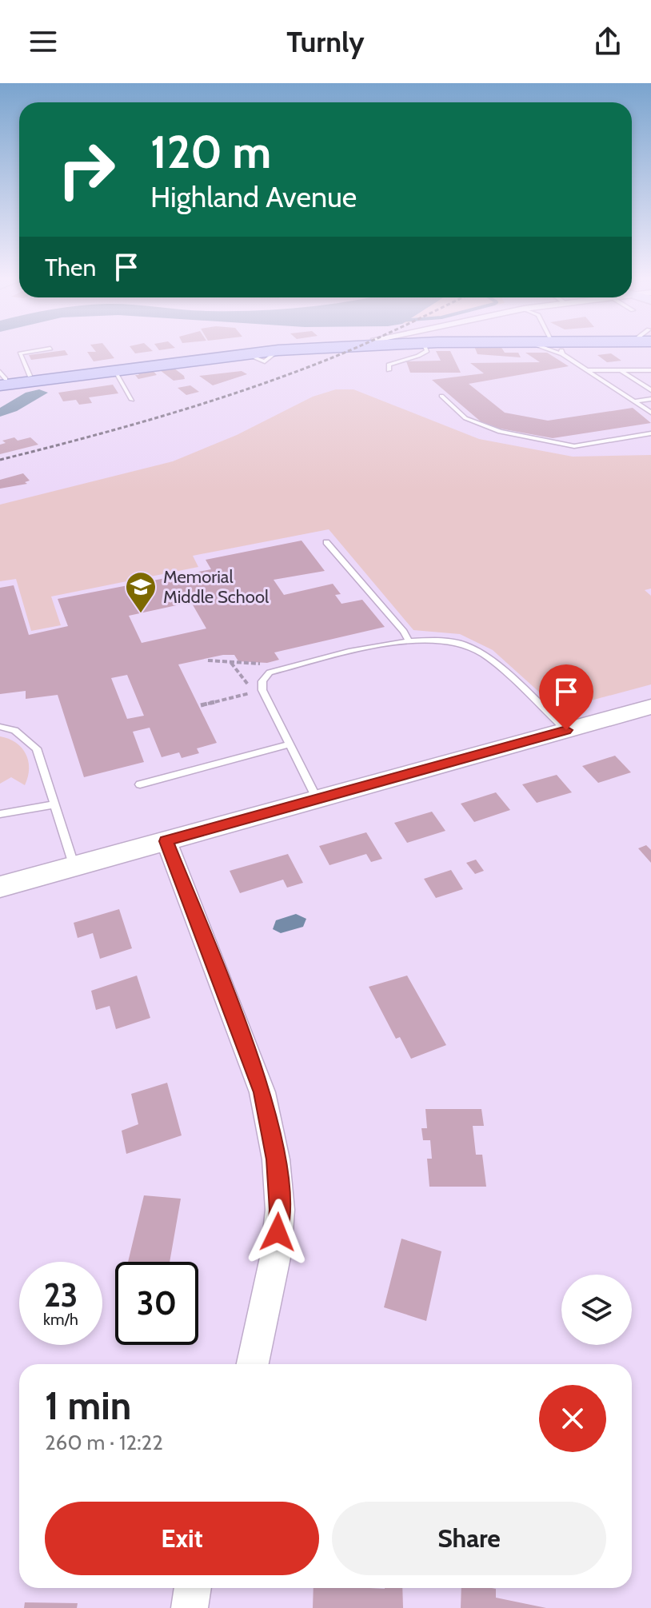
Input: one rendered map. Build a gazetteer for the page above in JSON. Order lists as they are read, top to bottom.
{
  "places": {
    "school or university": ["Memorial Middle School"]
  },
  "page": {
    "header": "Turnly",
    "turn": ["120 m", "Highland Avenue"],
    "then": "Then",
    "speed": "23 km/h",
    "limit": "30",
    "heading": ["1 min", "260 m · 12:22"],
    "buttons": ["Exit", "Share"]
  }
}
